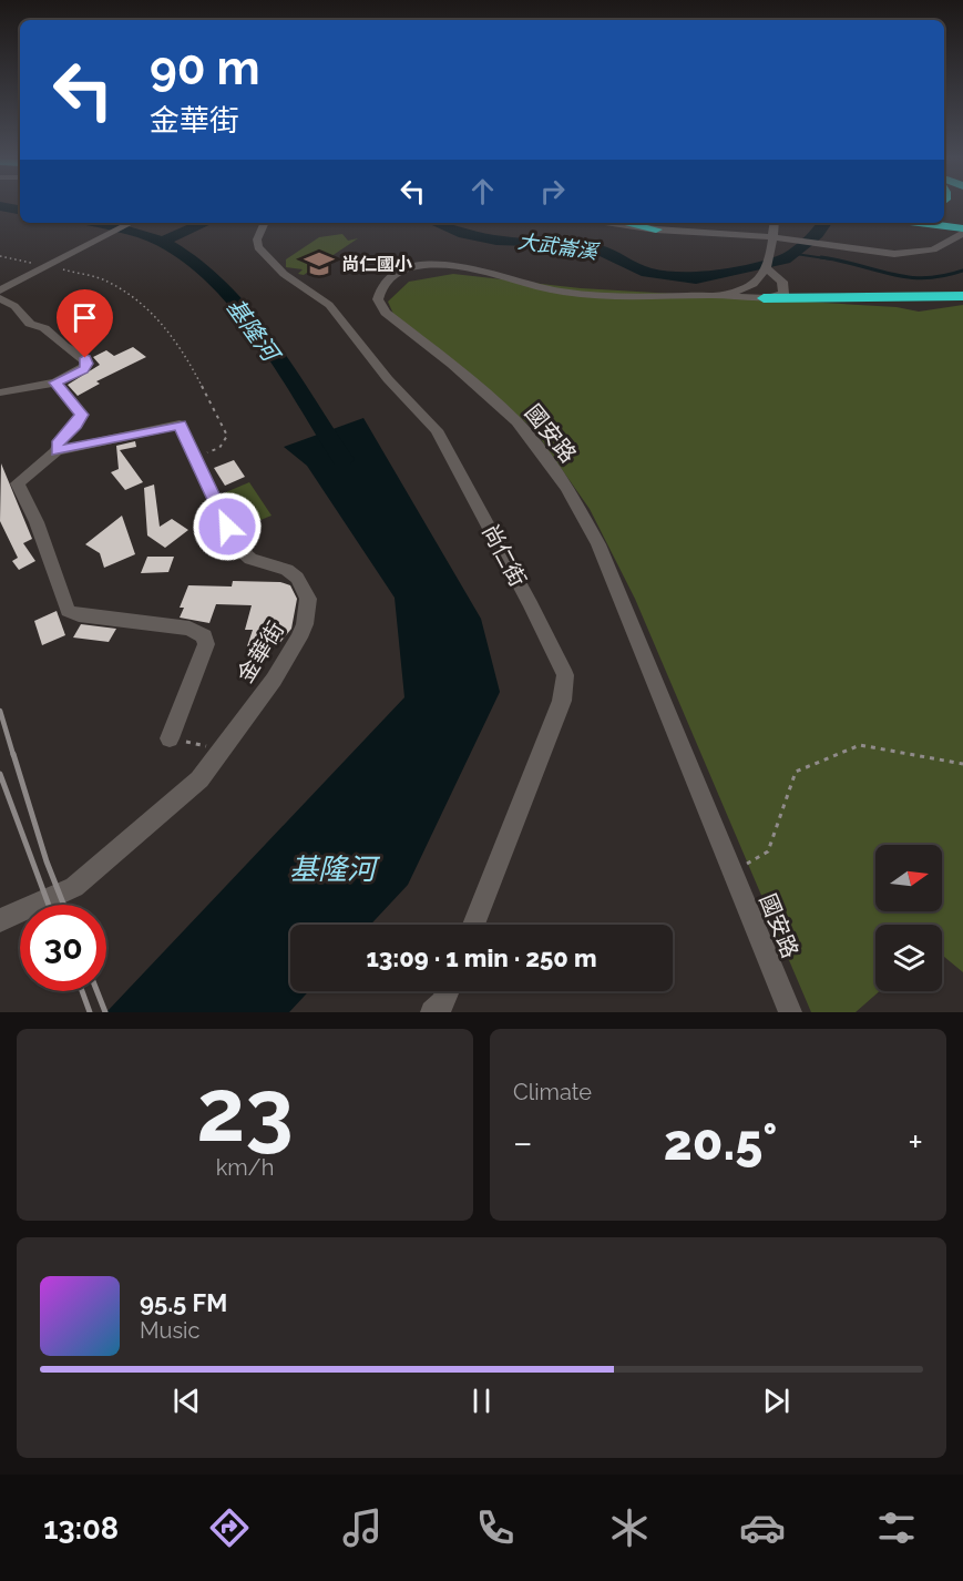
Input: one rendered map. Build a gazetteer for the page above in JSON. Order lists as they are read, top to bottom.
{
  "streets": {
    "street": ["國安路", "尚仁街", "金華街"]
  },
  "water": ["大武崙溪", "基隆河"],
  "places": {
    "school or university": ["尚仁國小"]
  },
  "north": "right",
  "page": {
    "turn": ["90 m", "金華街"],
    "limit": "30",
    "trip": "13:09 · 1 min · 250 m",
    "tile": [
      ["23", "km/h"],
      "Climate"
    ],
    "heat": ["−", "20.5°", "+"],
    "song": ["95.5 FM", "Music"],
    "tabs": "13:08"
  }
}
